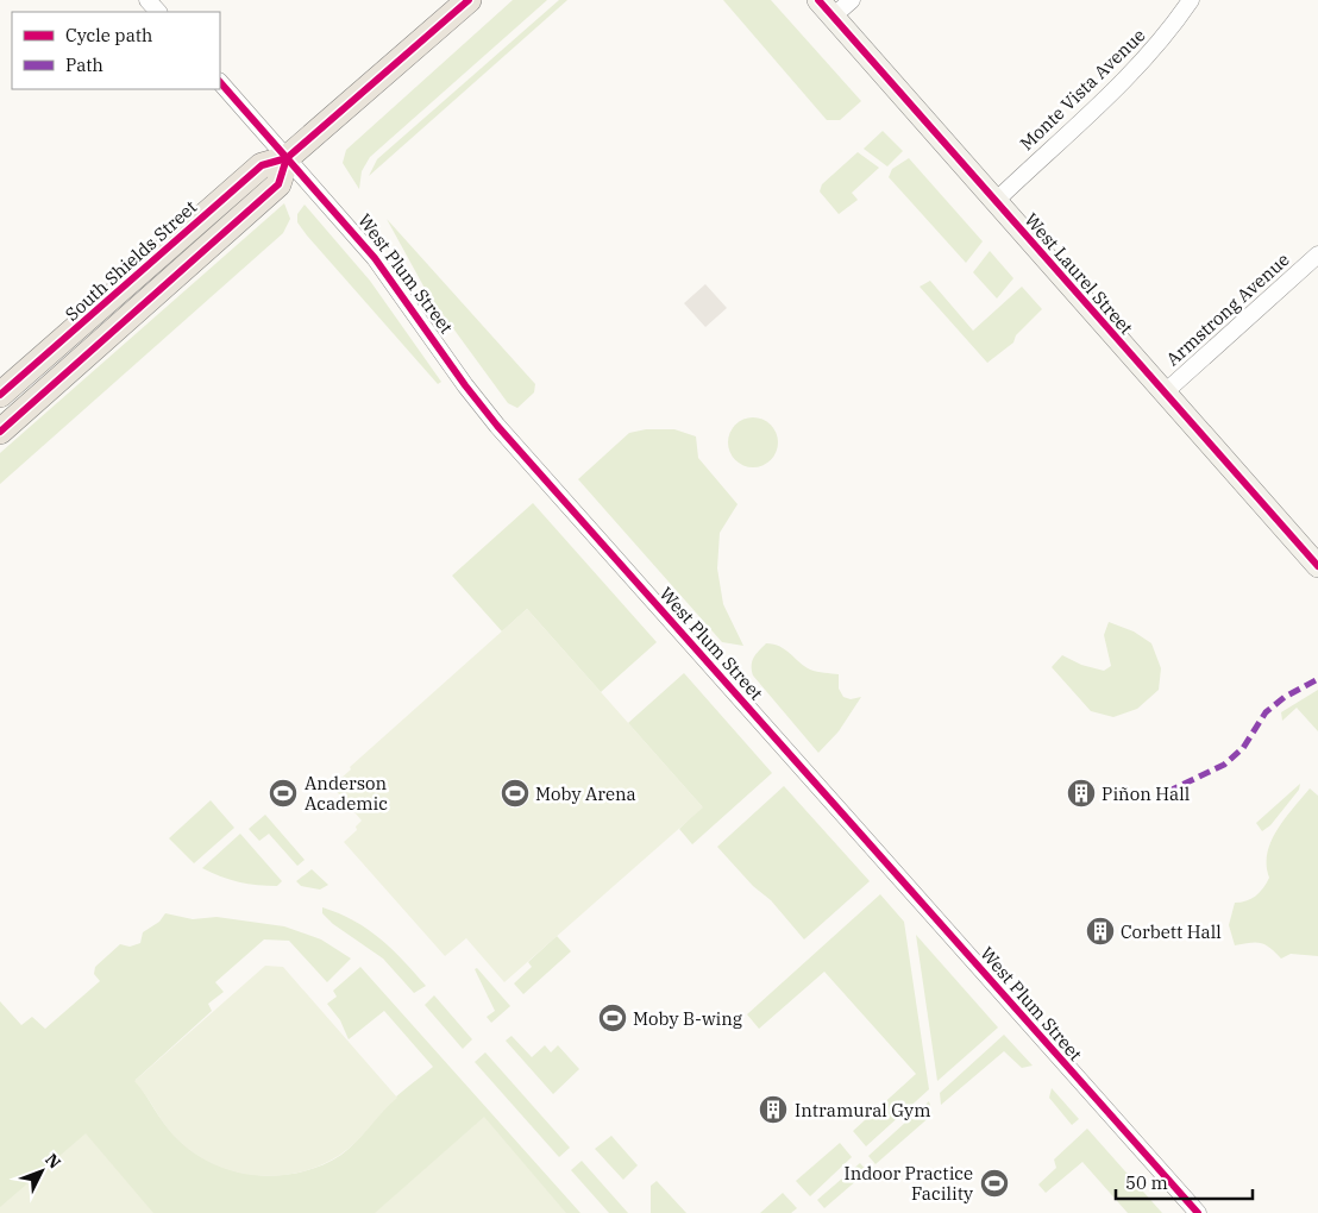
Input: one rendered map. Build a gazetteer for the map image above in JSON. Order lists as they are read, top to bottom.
{
  "streets": {
    "main road": ["South Shields Street", "West Laurel Street"],
    "street": ["Monte Vista Avenue", "West Plum Street", "Armstrong Avenue"]
  },
  "crossings": [
    ["Monte Vista Avenue", "West Laurel Street"],
    ["South Shields Street", "West Plum Street"],
    ["West Laurel Street", "Armstrong Avenue"]
  ],
  "places": {
    "sports": [
      "Anderson Academic",
      "Moby Arena",
      "Moby B-wing",
      "Indoor Practice Facility"
    ],
    "building": ["Piñon Hall", "Corbett Hall", "Intramural Gym"]
  },
  "legend": ["Cycle path", "Path"],
  "scale_bar": "50 m",
  "north": "top right"
}
